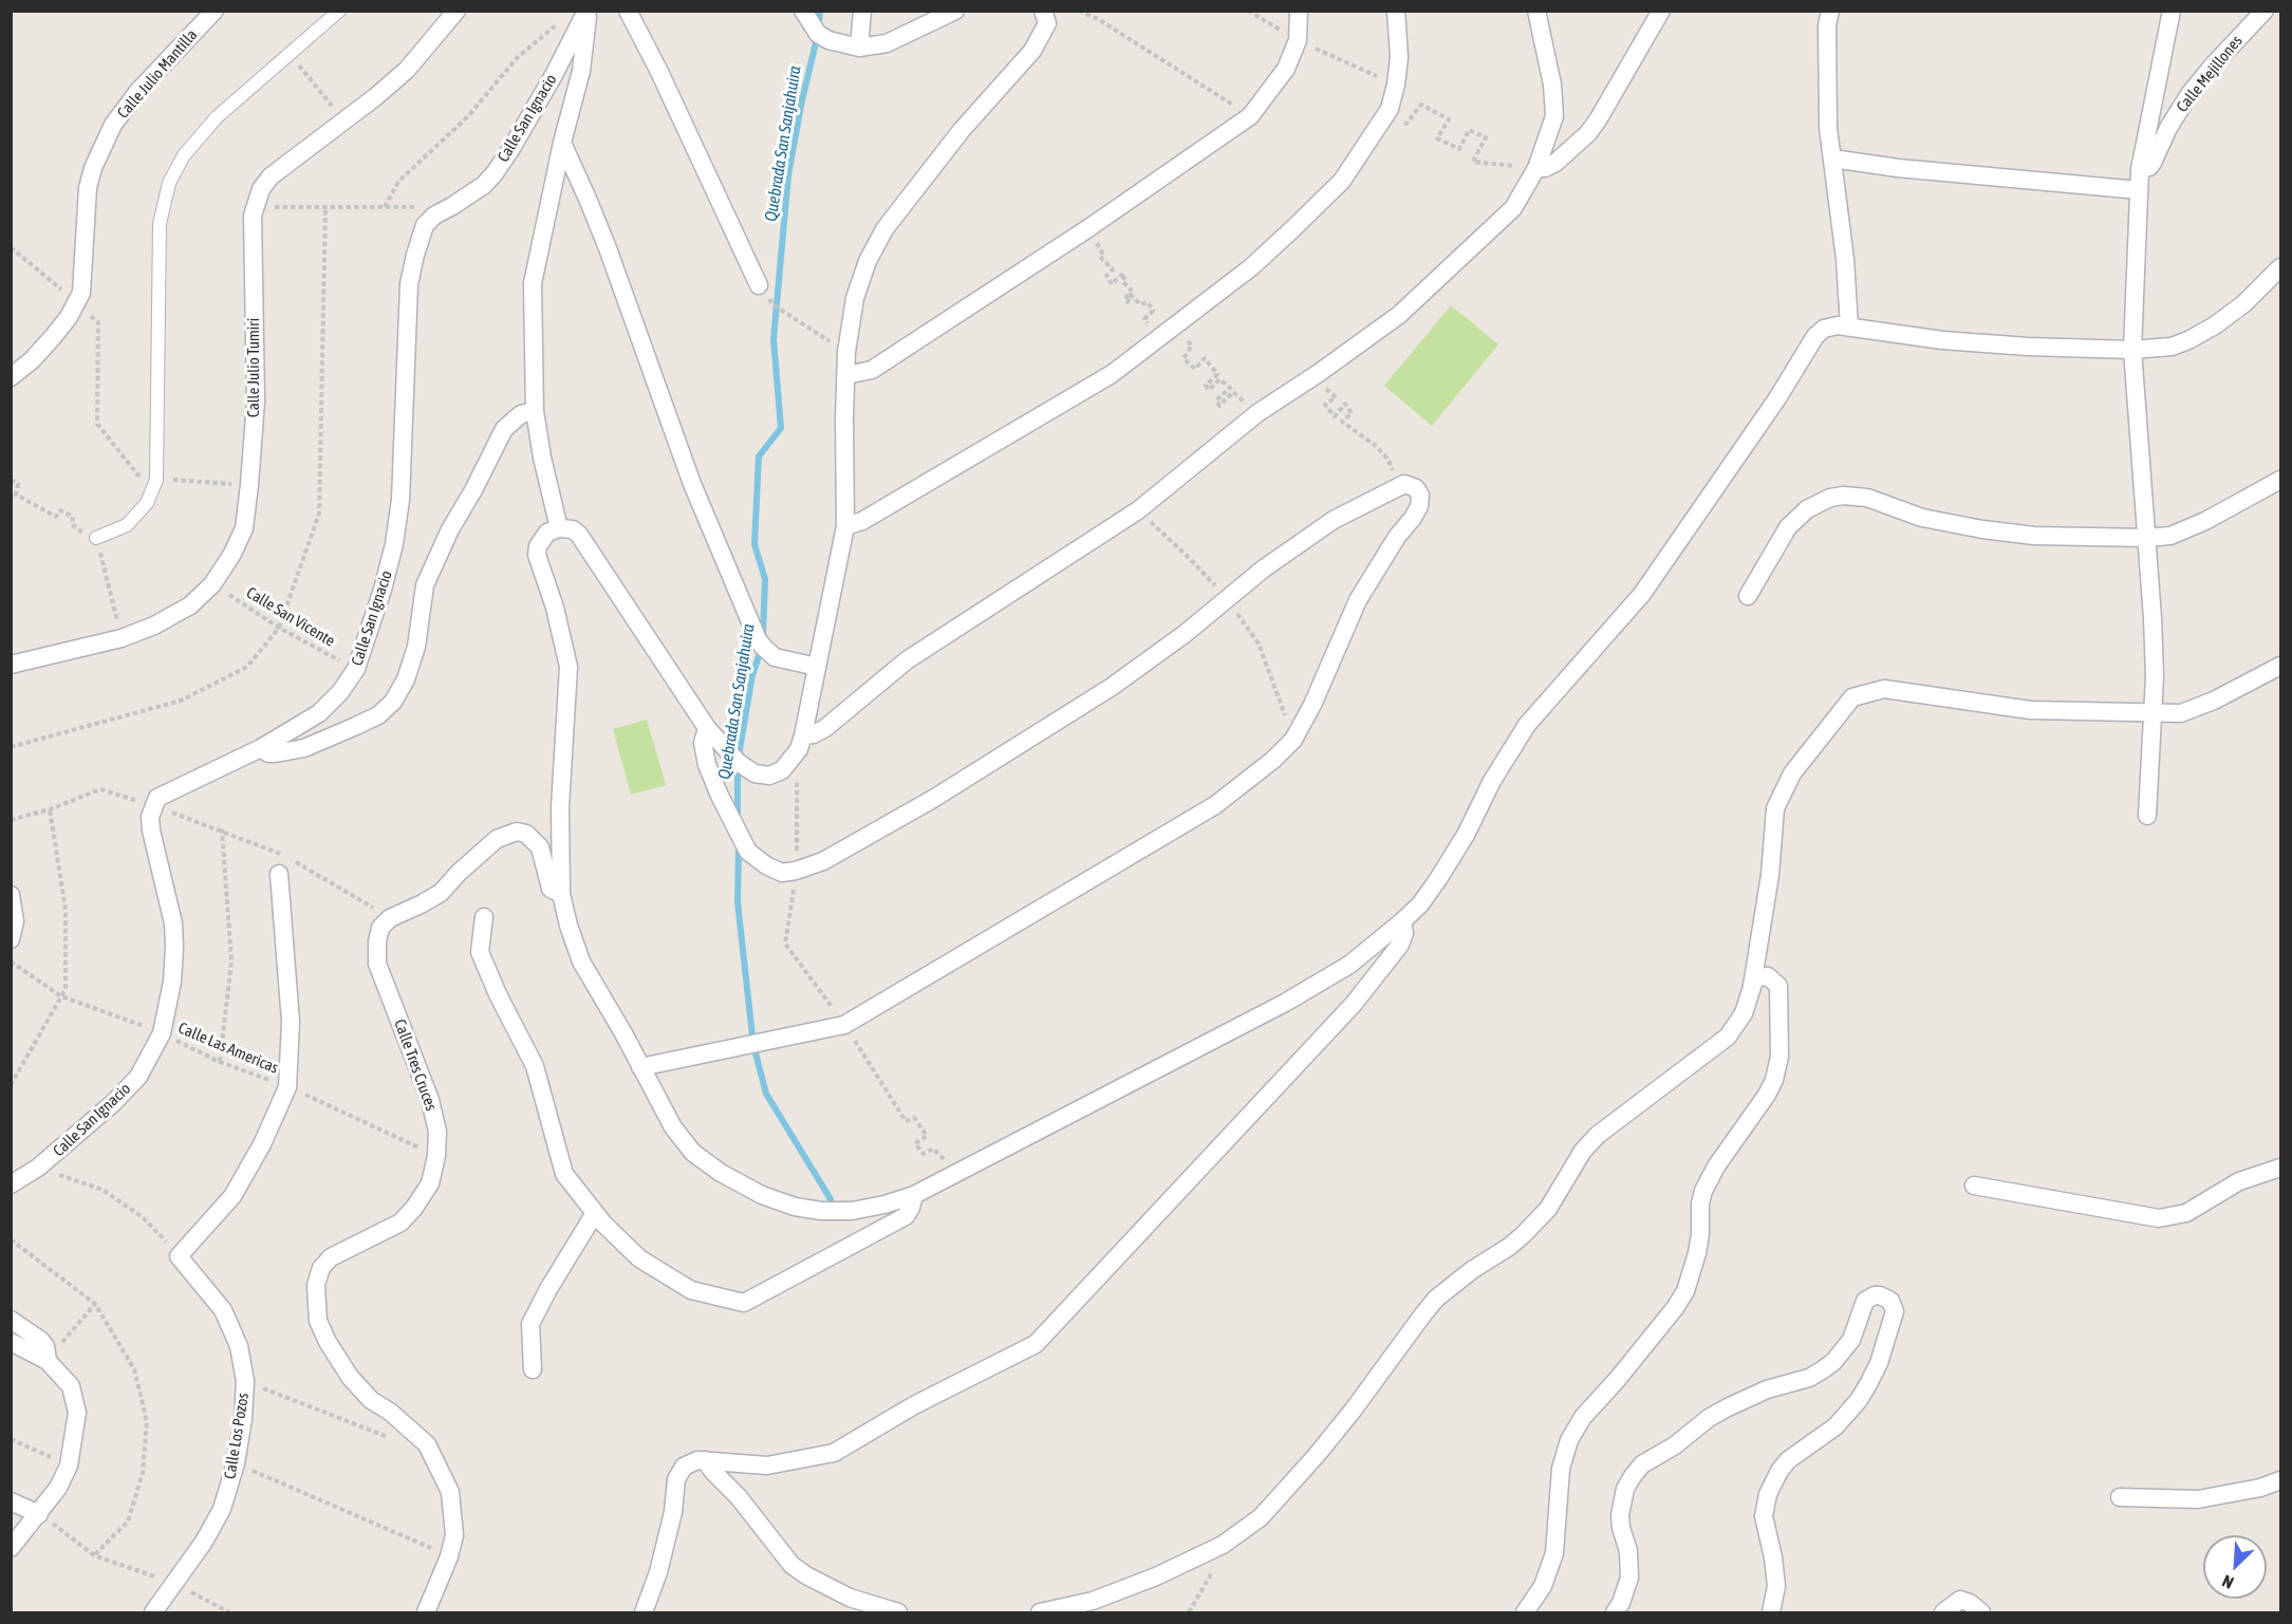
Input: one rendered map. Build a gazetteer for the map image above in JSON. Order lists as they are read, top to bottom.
{
  "streets": {
    "street": [
      "Calle Julio Mantilla",
      "Calle Mejillones",
      "Calle San Ignacio",
      "Calle Julio Tumiri",
      "Calle Tres Cruces",
      "Calle Los Pozos"
    ],
    "path": ["Calle San Vicente", "Calle Las Americas"]
  },
  "crossings": [
    ["Calle San Ignacio", "Calle San Vicente"],
    ["Calle San Ignacio", "Calle Las Americas"],
    ["Calle Julio Tumiri", "Calle San Vicente"],
    ["Calle Las Americas", "Calle Tres Cruces"]
  ],
  "water": ["Quebrada San Sanjahuira"],
  "north": "bottom left"
}
